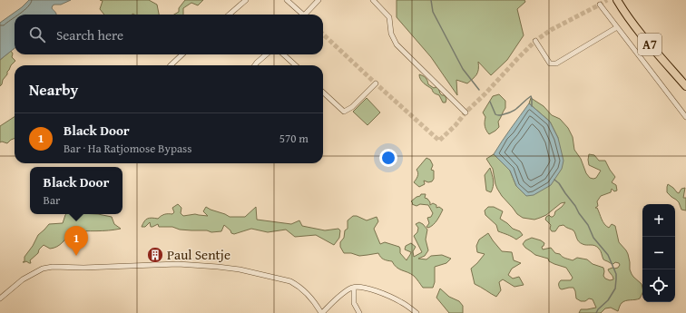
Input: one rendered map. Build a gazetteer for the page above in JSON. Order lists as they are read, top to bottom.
{
  "streets": {
    "main road": ["A7"]
  },
  "places": {
    "building": ["Paul Sentje"]
  },
  "page": {
    "search": "Search here",
    "heading": "Nearby",
    "list": [
      {
        "mark": "1",
        "name": "Black Door",
        "note": "Bar · Ha Ratjomose Bypass",
        "value": "570 m"
      }
    ],
    "popup": ["Black Door", "Bar"],
    "map_buttons": ["+", "−"],
    "pins": "1"
  }
}
